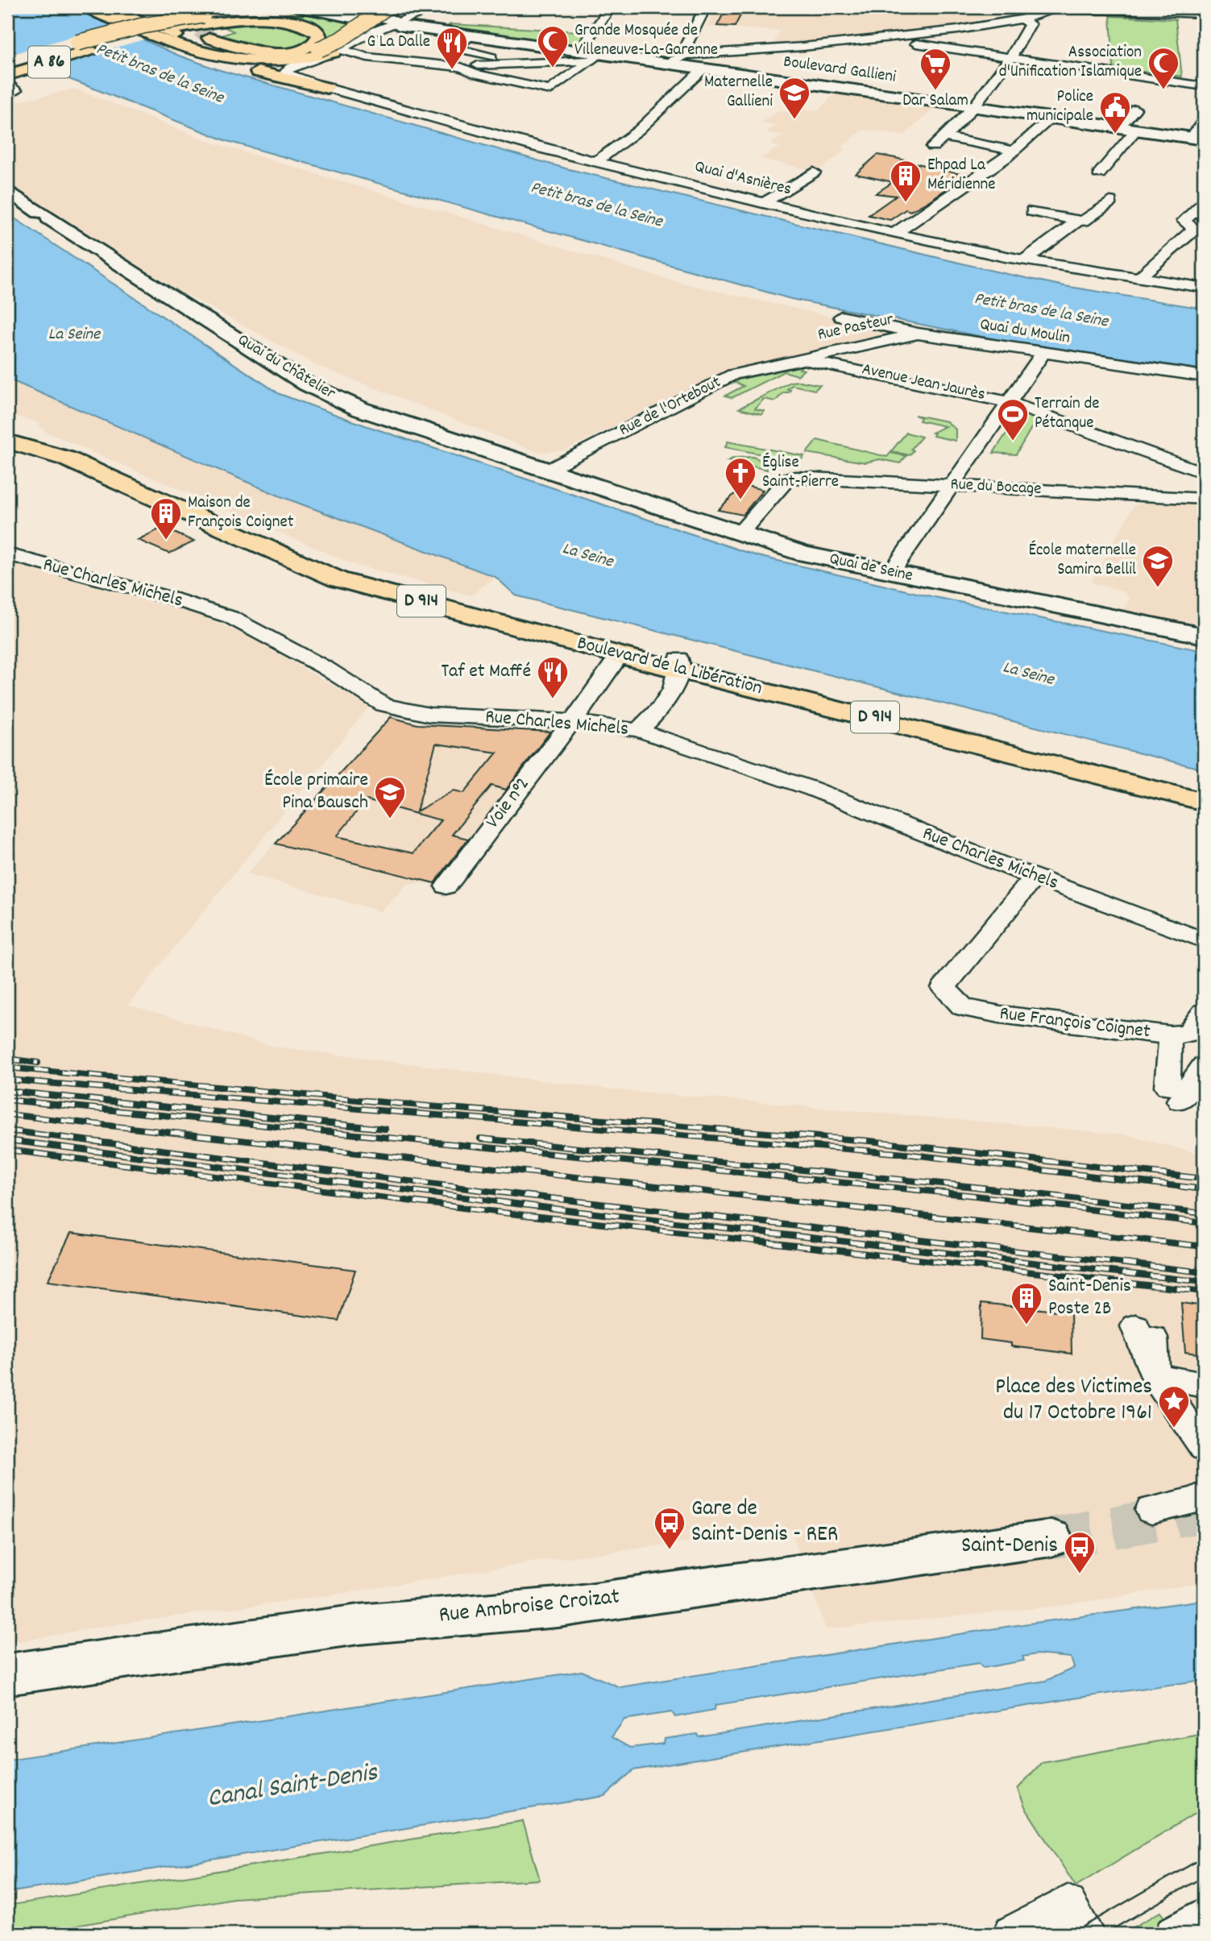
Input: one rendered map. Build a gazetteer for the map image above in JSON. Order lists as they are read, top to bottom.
{
  "streets": {
    "main road": [
      "A 86",
      "Boulevard Gallieni",
      "Quai du Châtelier",
      "Quai de Seine",
      "D 914",
      "Boulevard de la Libération",
      "Rue Ambroise Croizat"
    ],
    "street": [
      "Quai d'Asnières",
      "Rue Pasteur",
      "Quai du Moulin",
      "Avenue Jean Jaurès",
      "Rue de l'Ortebout",
      "Rue du Bocage",
      "Rue Charles Michels",
      "Voie n°2",
      "Rue François Coignet"
    ]
  },
  "crossings": [
    ["A 86", "Boulevard Gallieni"],
    ["Rue Pasteur", "Quai du Moulin"],
    ["Rue Pasteur", "Avenue Jean Jaurès"],
    ["Rue Pasteur", "Rue de l'Ortebout"],
    ["Quai du Châtelier", "Rue de l'Ortebout"],
    ["Quai du Châtelier", "Quai de Seine"],
    ["Avenue Jean Jaurès", "Rue de l'Ortebout"],
    ["Rue de l'Ortebout", "Quai de Seine"],
    ["Rue du Bocage", "Quai de Seine"],
    ["Rue Charles Michels", "Voie n°2"],
    ["Rue Charles Michels", "Rue François Coignet"],
    ["D 914", "Boulevard de la Libération"],
    ["D 914", "Voie n°2"],
    ["Boulevard de la Libération", "Voie n°2"]
  ],
  "water": ["Petit bras de la Seine", "La Seine", "Canal Saint-Denis"],
  "places": {
    "mosque": ["Grande Mosquée de Villeneuve-La-Garenne", "Association d'Unification Islamique"],
    "restaurant": ["G La Dalle", "Taf et Maffé"],
    "supermarket": ["Dar Salam"],
    "school or university": ["Maternelle Gallieni", "École maternelle Samira Bellil", "École primaire Pina Bausch"],
    "public building": ["Police municipale"],
    "building": ["Ehpad La Méridienne", "Maison de François Coignet", "Saint-Denis Poste 2B"],
    "sports": ["Terrain de Pétanque"],
    "church": ["Église Saint-Pierre"],
    "place": ["Place des Victimes du 17 Octobre 1961"],
    "bus stop": ["Gare de Saint-Denis - RER", "Saint-Denis"]
  }
}
